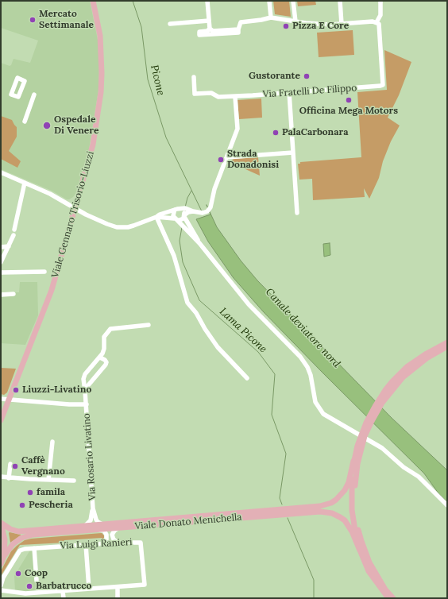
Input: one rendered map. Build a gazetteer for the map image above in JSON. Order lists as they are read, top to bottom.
{
  "streets": {
    "main road": ["Viale Gennaro Trisorio-Liuzzi", "Viale Donato Menichella"],
    "street": ["Via Fratelli De Filippo", "Via Rosario Livatino", "Via Luigi Ranieri"]
  },
  "crossings": [
    ["Viale Gennaro Trisorio-Liuzzi", "Via Rosario Livatino"]
  ],
  "water": ["Picone", "Canale deviatore nord", "Lama Picone"],
  "places": [
    "Mercato Settimanale",
    "Pizza E Core",
    "Gustorante",
    "Officina Mega Motors",
    "Ospedale Di Venere",
    "PalaCarbonara",
    "Strada Donadonisi",
    "Liuzzi-Livatino",
    "Caffè Vergnano",
    "famila",
    "Pescheria",
    "Coop",
    "Barbatrucco"
  ]
}
